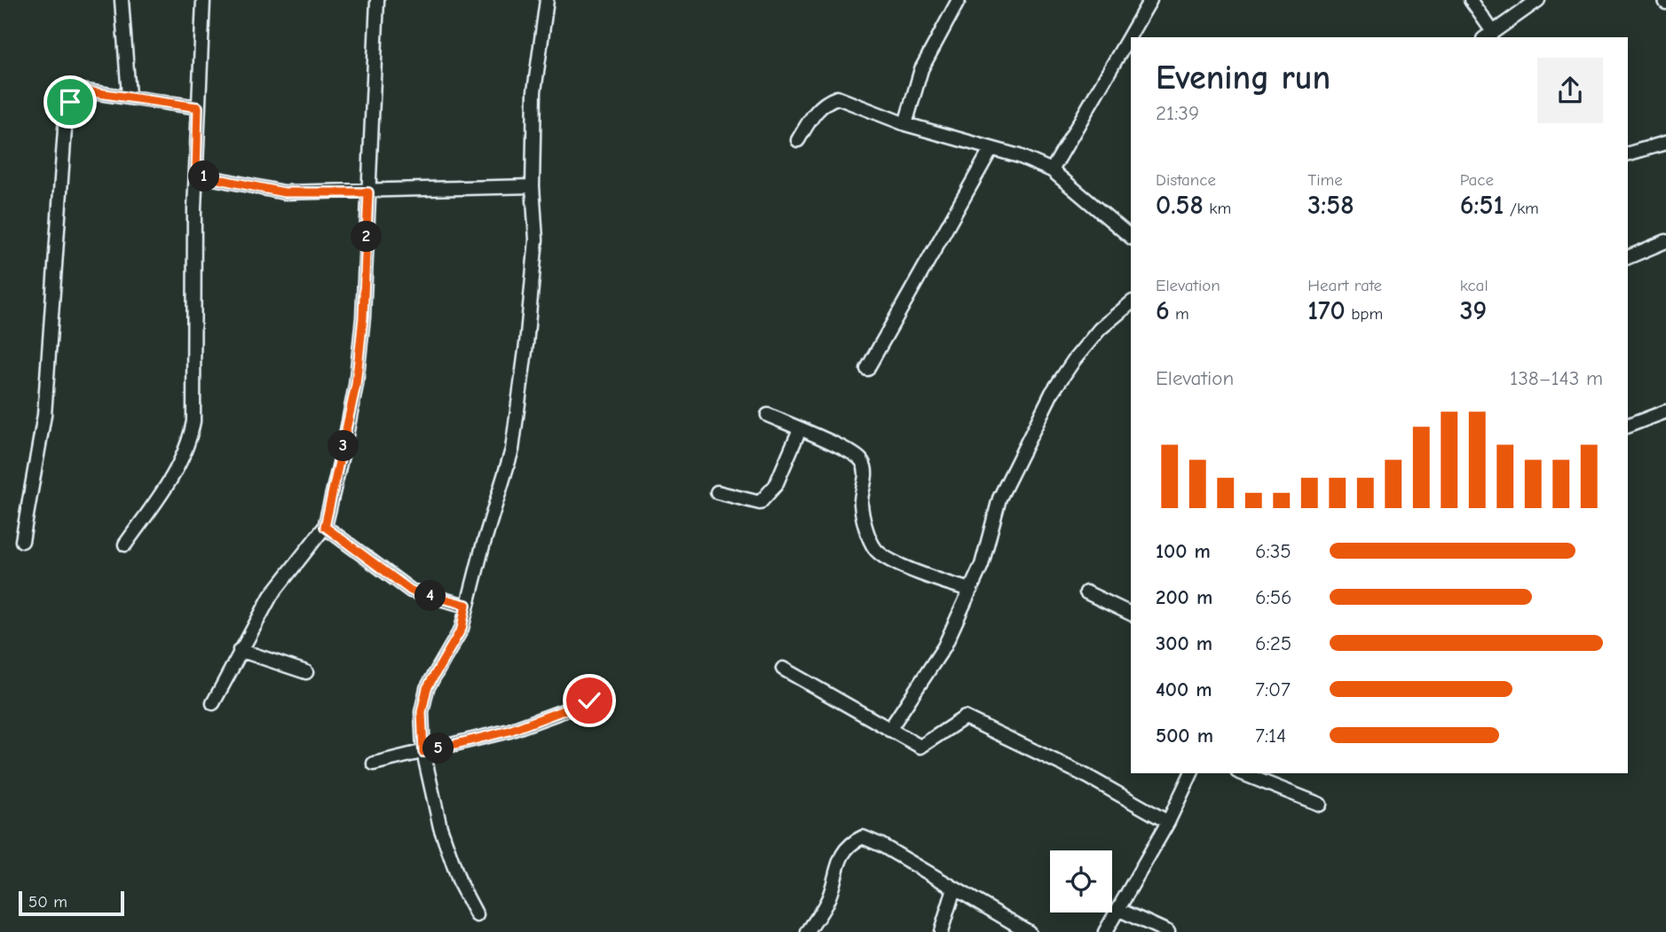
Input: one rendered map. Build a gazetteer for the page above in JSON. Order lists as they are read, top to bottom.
{
  "scale_bar": "50 m",
  "page": {
    "heading": ["Evening run", "21:39"],
    "stats": [
      ["Distance", "0.58 km"],
      ["Time", "3:58"],
      ["Pace", "6:51 /km"],
      ["Elevation", "6 m"],
      ["Heart rate", "170 bpm"],
      ["kcal", "39"]
    ],
    "pins": [
      "1",
      "2",
      "3",
      "4",
      "5"
    ],
    "chart": ["Elevation", "138–143 m"],
    "list": [
      {
        "name": "100 m",
        "note": "6:35"
      },
      {
        "name": "200 m",
        "note": "6:56"
      },
      {
        "name": "300 m",
        "note": "6:25"
      },
      {
        "name": "400 m",
        "note": "7:07"
      },
      {
        "name": "500 m",
        "note": "7:14"
      }
    ],
    "scale": "50 m"
  }
}
